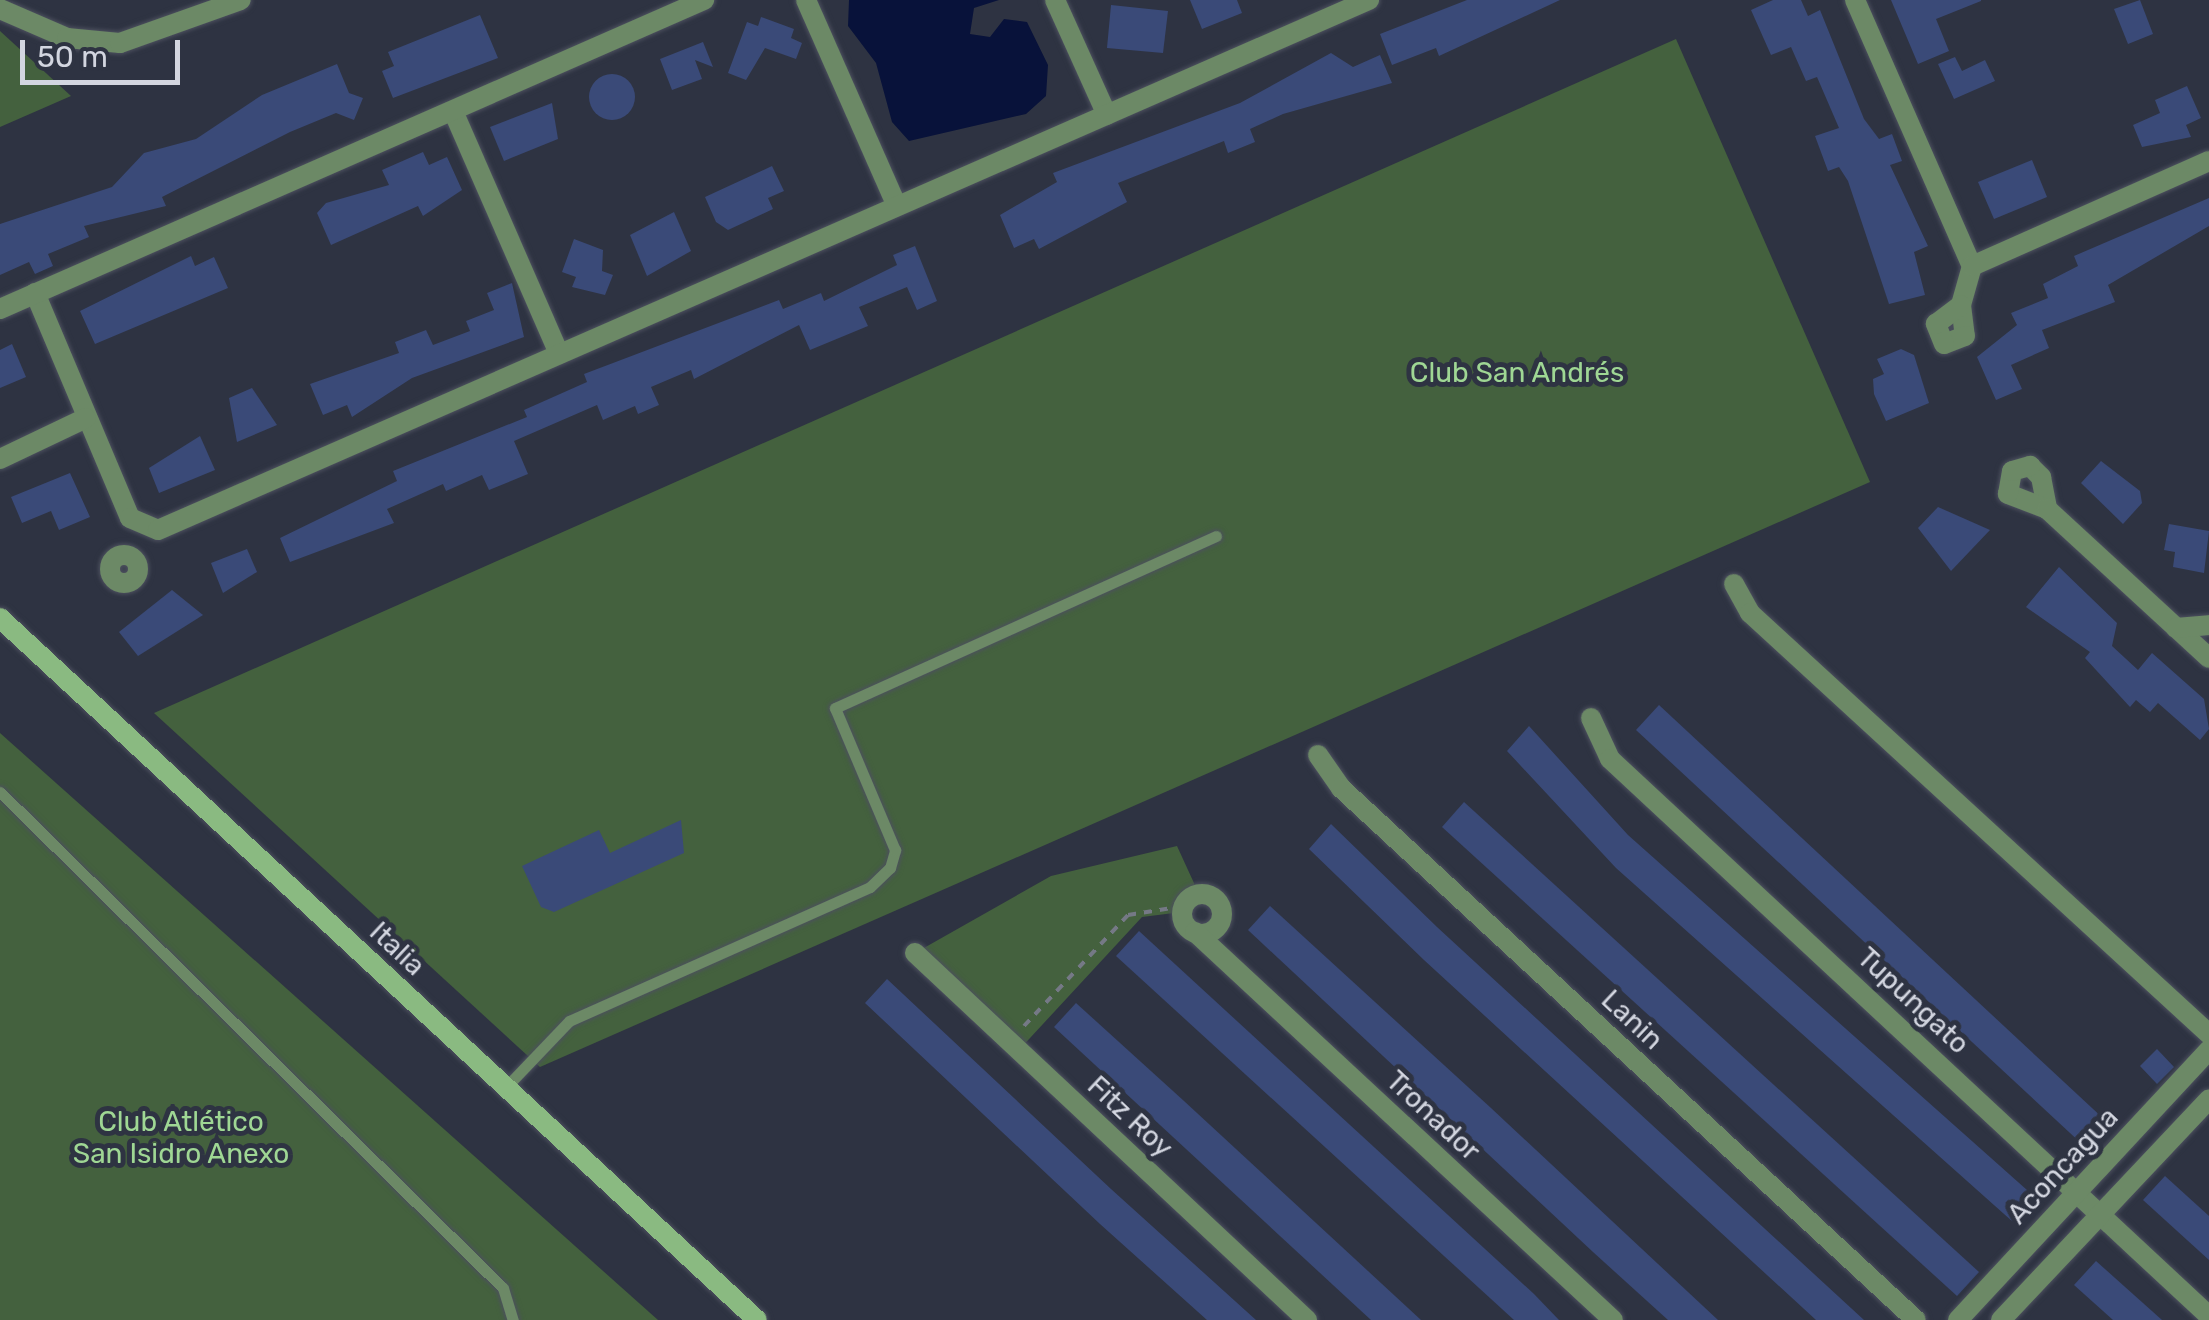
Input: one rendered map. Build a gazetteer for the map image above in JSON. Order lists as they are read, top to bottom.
{
  "streets": {
    "street": [
      "Italia",
      "Tupungato",
      "Lanin",
      "Tronador",
      "Fitz Roy",
      "Aconcagua"
    ]
  },
  "crossings": [
    ["Tupungato", "Aconcagua"]
  ],
  "parks": ["Club San Andrés", "Club Atlético San Isidro Anexo"],
  "scale_bar": "50 m"
}
